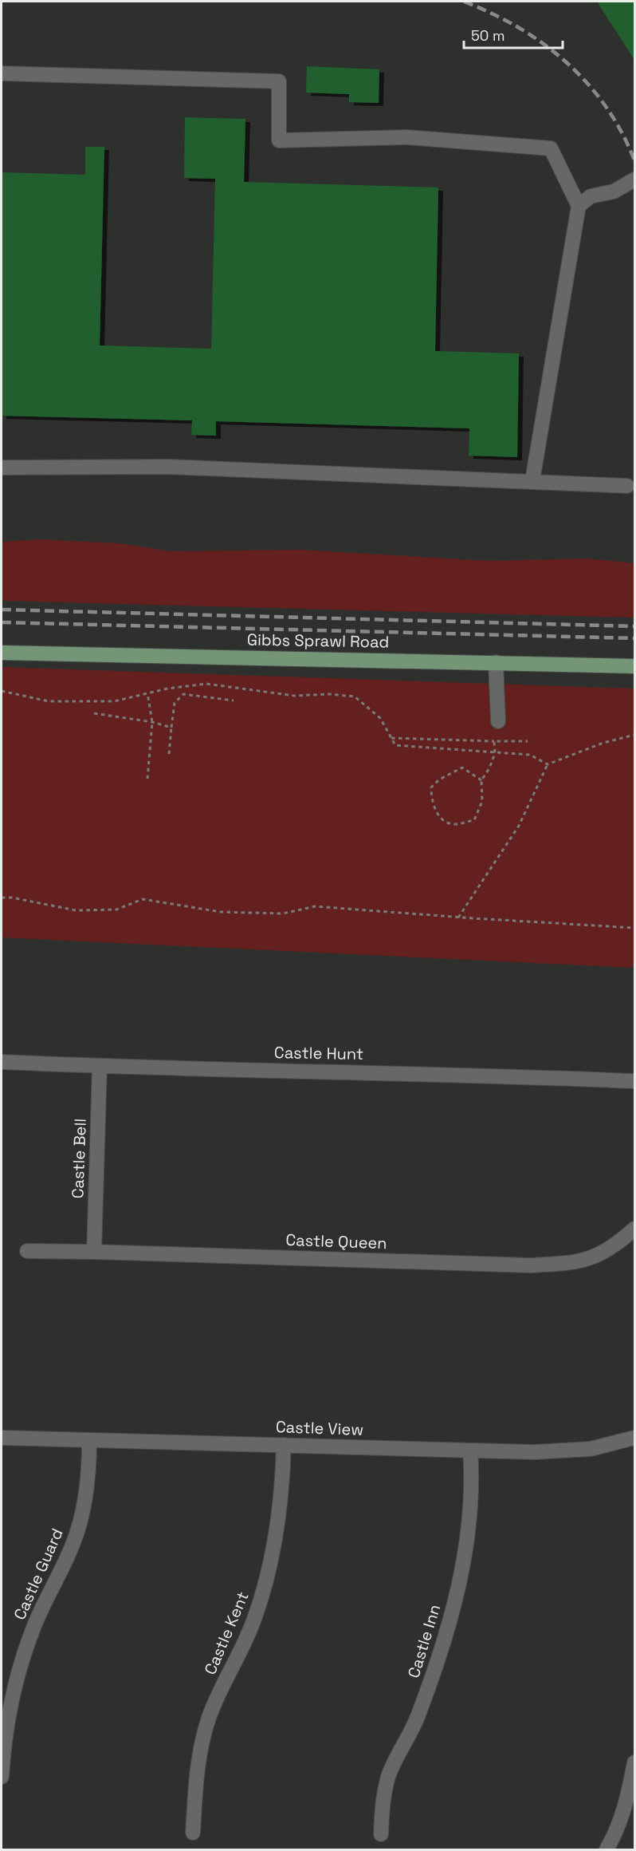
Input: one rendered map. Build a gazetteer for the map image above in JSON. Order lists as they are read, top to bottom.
{
  "streets": {
    "main road": ["Gibbs Sprawl Road"],
    "street": [
      "Castle Hunt",
      "Castle Bell",
      "Castle Queen",
      "Castle View",
      "Castle Guard",
      "Castle Kent",
      "Castle Inn"
    ]
  },
  "crossings": [
    ["Castle Hunt", "Castle Bell"],
    ["Castle Bell", "Castle Queen"],
    ["Castle View", "Castle Guard"],
    ["Castle View", "Castle Kent"],
    ["Castle View", "Castle Inn"]
  ],
  "scale_bar": "50 m"
}
